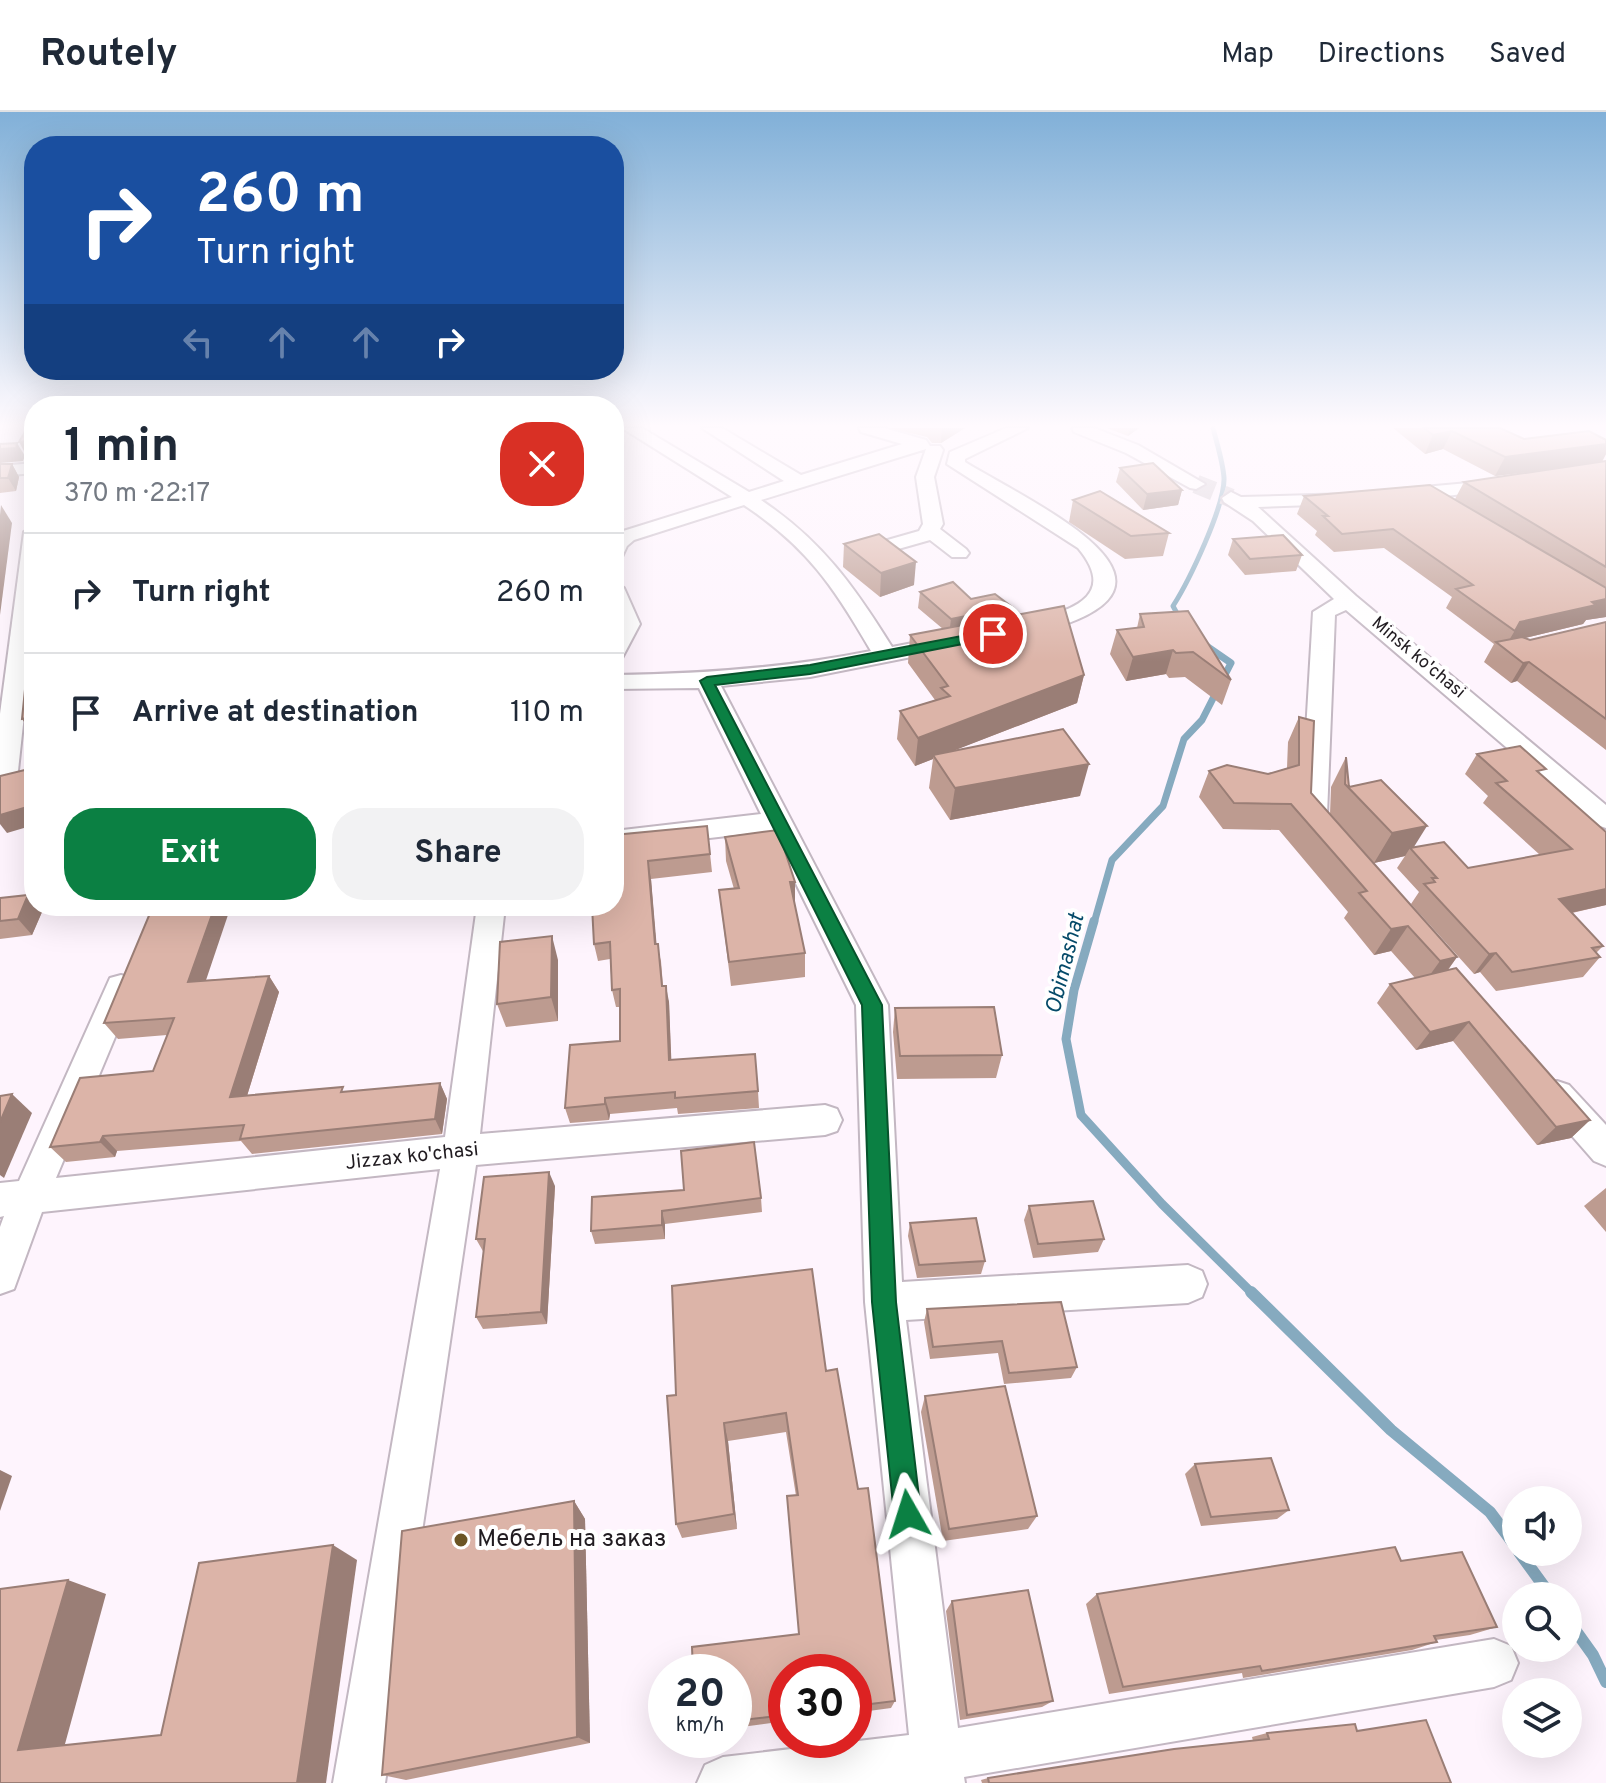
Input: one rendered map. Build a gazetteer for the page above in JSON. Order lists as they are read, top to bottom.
{
  "streets": {
    "street": ["Minsk ko'chasi", "Jizzax ko'chasi"]
  },
  "water": ["Obimashat"],
  "places": ["Мебель на заказ"],
  "page": {
    "header": "Routely",
    "nav": ["Map", "Directions", "Saved"],
    "turn": ["260 m", "Turn right"],
    "heading": ["1 min", "370 m · 22:17"],
    "list": [
      {
        "name": "Turn right",
        "value": "260 m"
      },
      {
        "name": "Arrive at destination",
        "value": "110 m"
      }
    ],
    "buttons": ["Exit", "Share"],
    "speed": "20 km/h",
    "limit": "30"
  }
}
